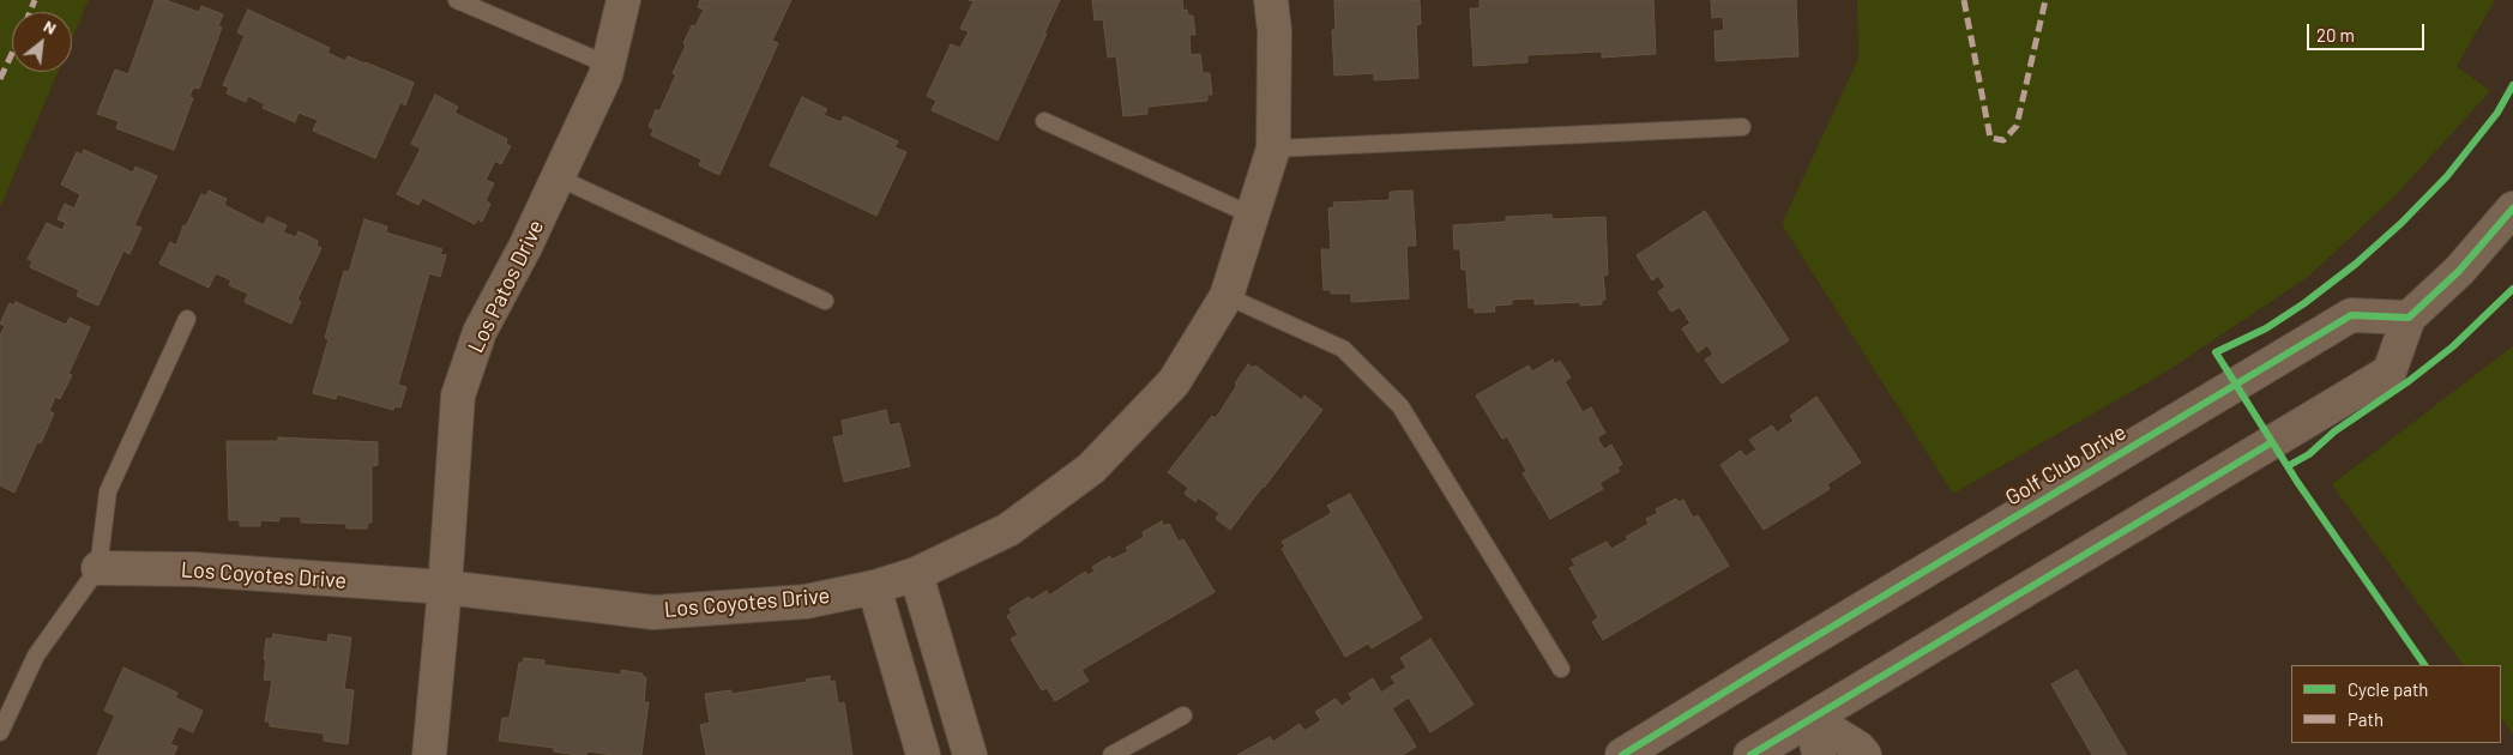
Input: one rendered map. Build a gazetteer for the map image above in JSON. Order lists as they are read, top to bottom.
{
  "streets": {
    "street": ["Los Patos Drive", "Golf Club Drive", "Los Coyotes Drive"]
  },
  "crossings": [
    ["Los Patos Drive", "Los Coyotes Drive"]
  ],
  "legend": ["Cycle path", "Path"],
  "scale_bar": "20 m",
  "north": "top right"
}
